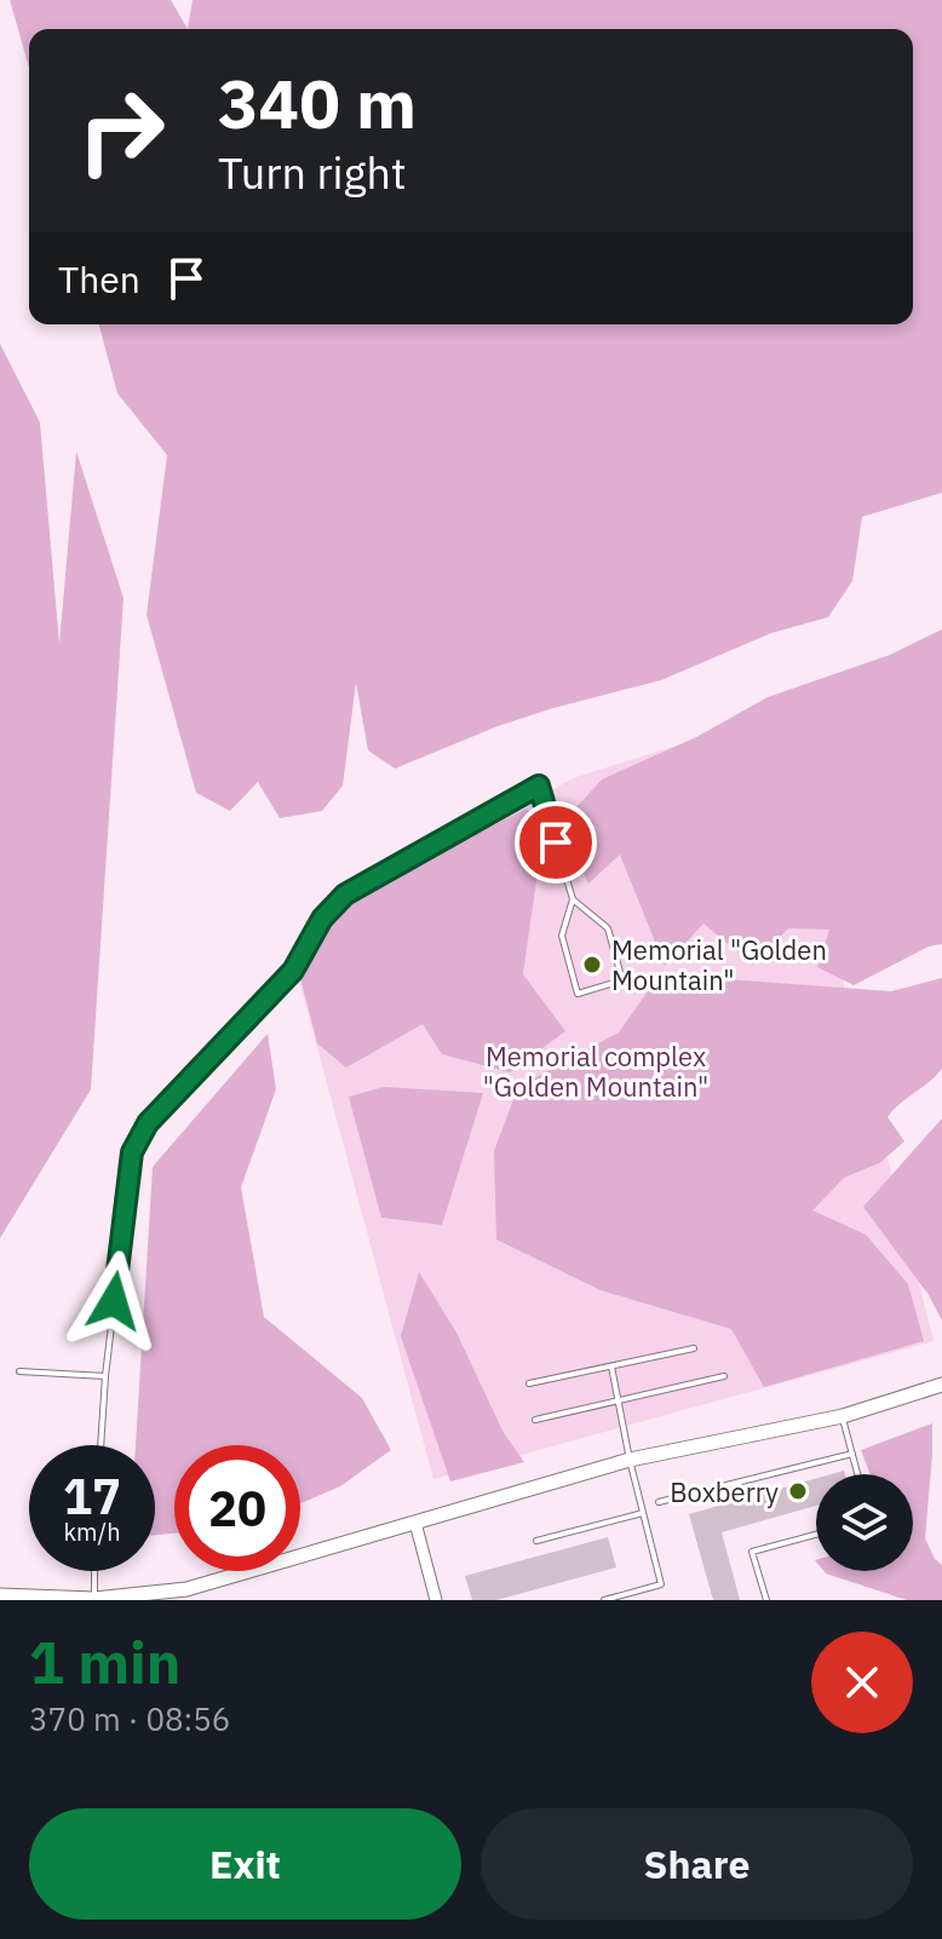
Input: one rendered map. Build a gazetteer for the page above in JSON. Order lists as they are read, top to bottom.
{
  "parks": ["Memorial complex \"Golden Mountain\""],
  "places": ["Memorial \"Golden Mountain\"", "Boxberry"],
  "page": {
    "turn": ["340 m", "Turn right"],
    "then": "Then",
    "speed": "17 km/h",
    "limit": "20",
    "heading": ["1 min", "370 m · 08:56"],
    "buttons": ["Exit", "Share"]
  }
}
